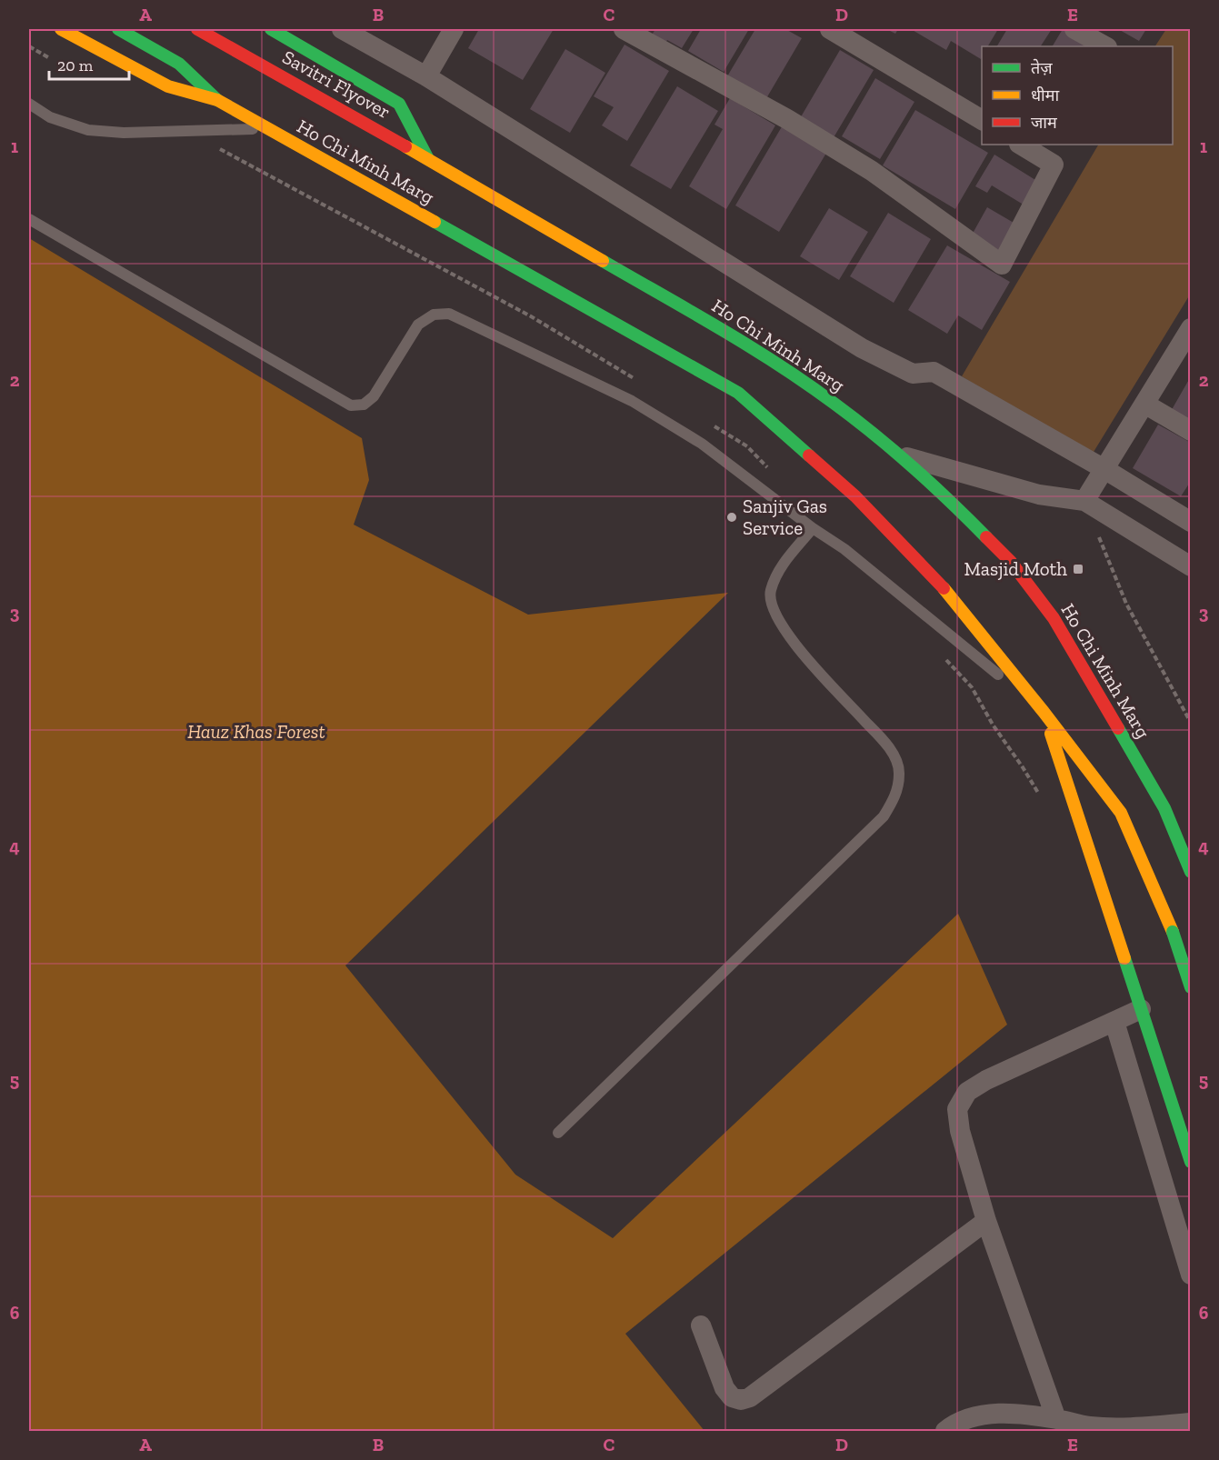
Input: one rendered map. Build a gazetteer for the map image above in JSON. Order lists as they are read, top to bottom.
{
  "streets": {
    "main road": ["Savitri Flyover", "Ho Chi Minh Marg"]
  },
  "crossings": [
    ["Savitri Flyover", "Ho Chi Minh Marg"]
  ],
  "parks": ["Hauz Khas Forest"],
  "places": {
    "other": ["Sanjiv Gas Service"],
    "transit": ["Masjid Moth"]
  },
  "legend": ["तेज़", "धीमा", "जाम"],
  "scale_bar": "20 m",
  "grid": {
    "columns": [
      "A",
      "B",
      "C",
      "D",
      "E"
    ],
    "rows": [
      "1",
      "2",
      "3",
      "4",
      "5",
      "6"
    ]
  }
}
